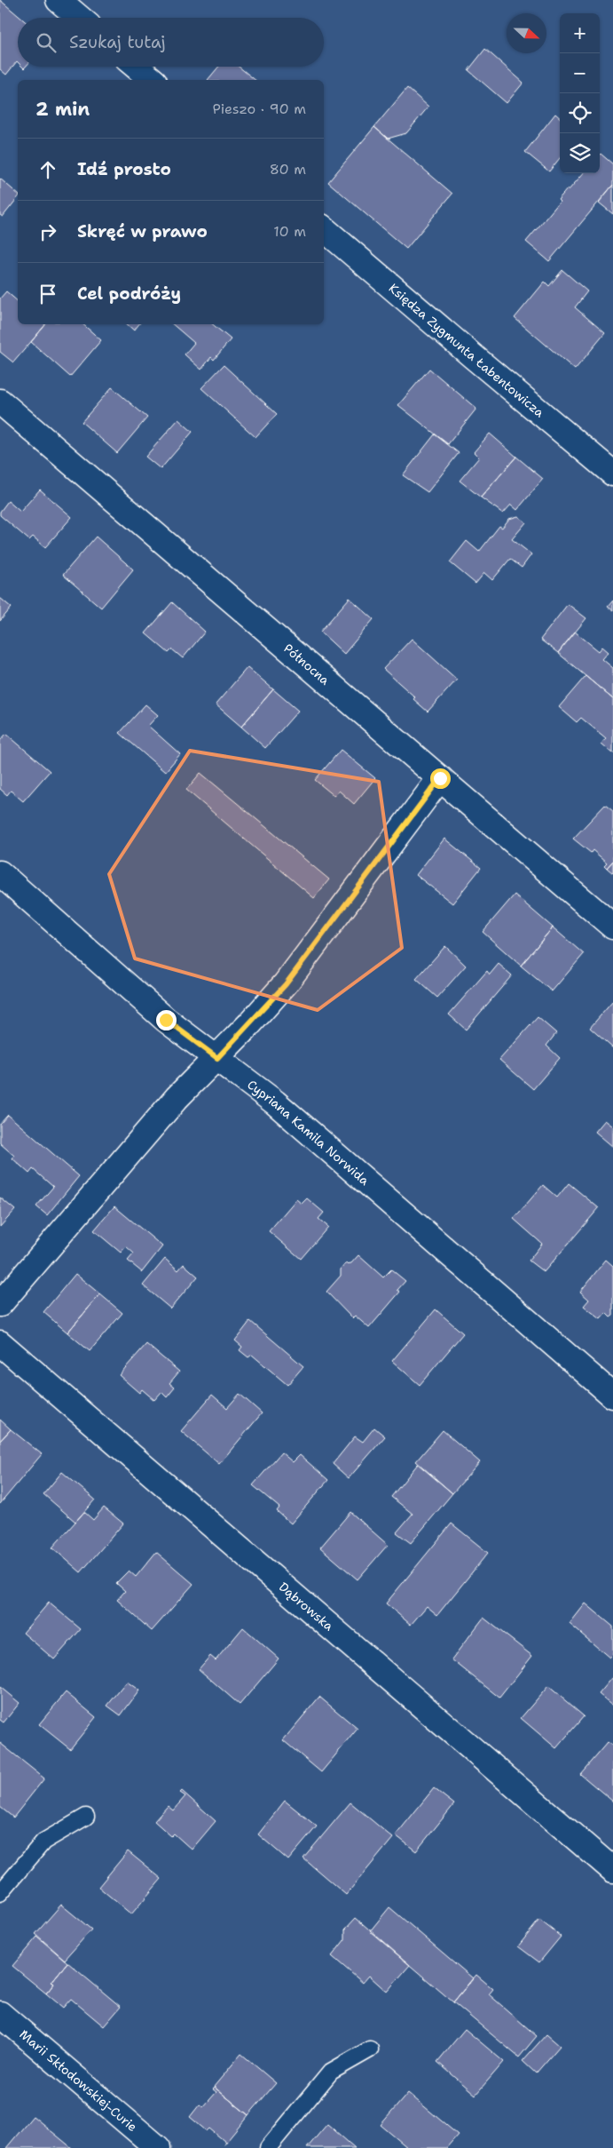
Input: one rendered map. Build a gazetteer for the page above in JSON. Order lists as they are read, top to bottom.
{
  "streets": {
    "street": [
      "Księdza Zygmunta Łabentowicza",
      "Północna",
      "Cypriana Kamila Norwida",
      "Dąbrowska",
      "Marii Skłodowskiej-Curie"
    ]
  },
  "north": "right",
  "page": {
    "map_buttons": ["+", "−"],
    "search": "Szukaj tutaj",
    "heading": ["2 min", "Pieszo · 90 m"],
    "list": [
      ["Idź prosto", "80 m"],
      ["Skręć w prawo", "10 m"],
      "Cel podróży"
    ]
  }
}
